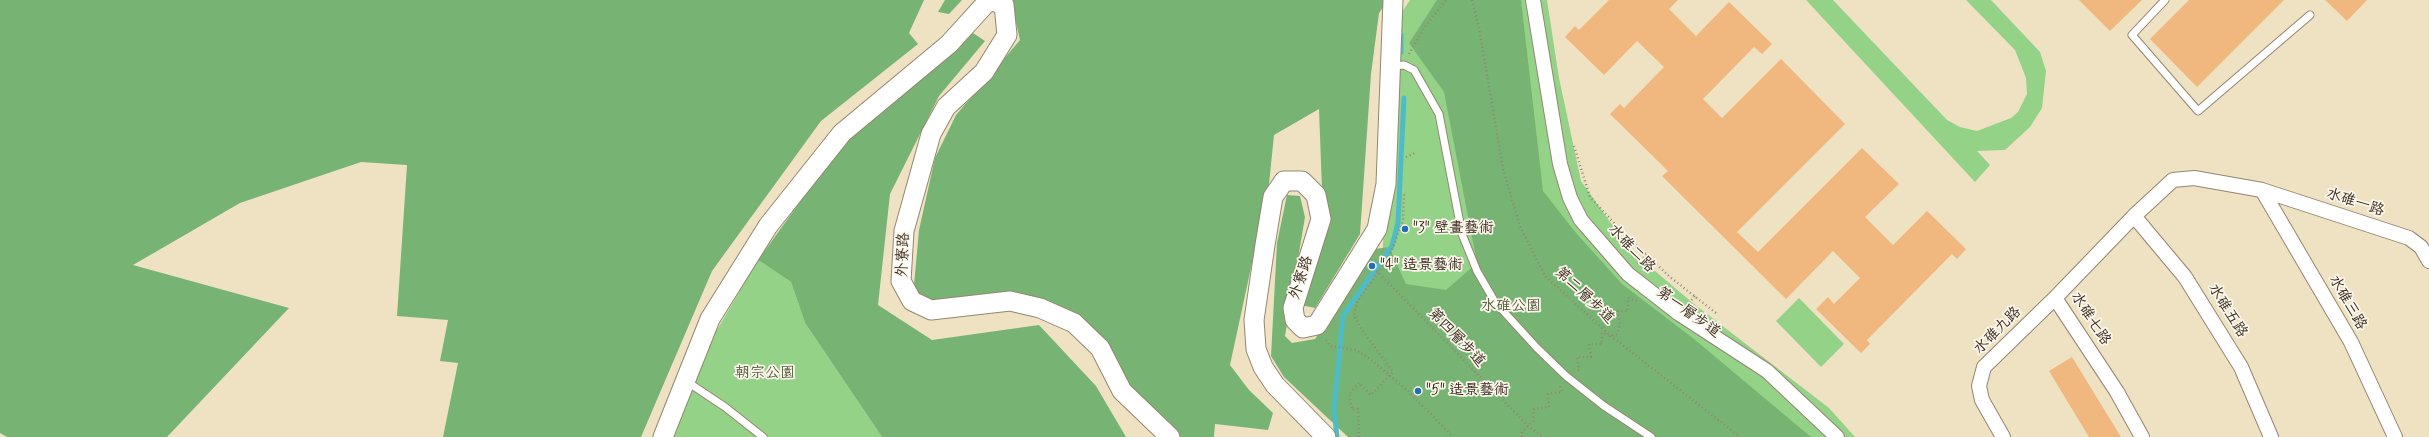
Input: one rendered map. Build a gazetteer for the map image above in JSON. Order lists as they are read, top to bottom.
{
  "streets": {
    "street": [
      "水碓一路",
      "水碓二路",
      "外寮路",
      "水碓三路",
      "水碓五路",
      "水碓七路",
      "水碓九路"
    ],
    "path": ["第二層步道", "第四層步道"]
  },
  "crossings": [
    ["水碓一路", "水碓三路"],
    ["水碓一路", "水碓五路"],
    ["水碓一路", "水碓七路"],
    ["水碓五路", "水碓七路"],
    ["水碓七路", "水碓九路"]
  ],
  "parks": ["水碓公園", "朝宗公園"],
  "places": ["\"3\" 壁畫藝術", "\"4\" 造景藝術", "\"5\" 造景藝術"]
}
